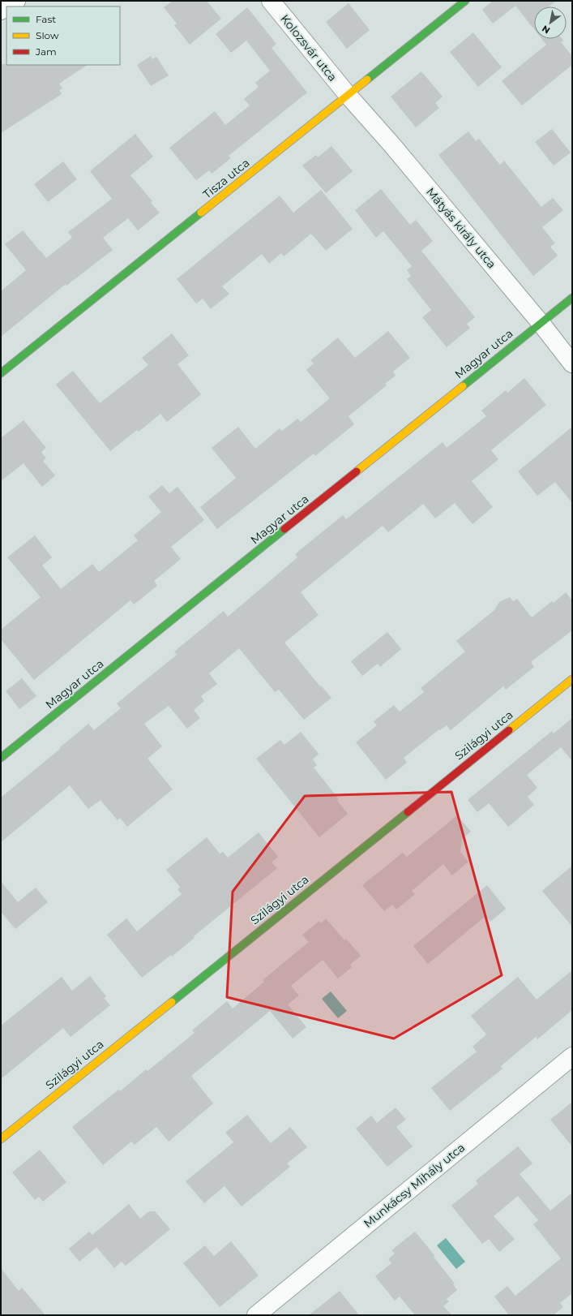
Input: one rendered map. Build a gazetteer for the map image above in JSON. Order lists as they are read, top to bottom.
{
  "streets": {
    "street": [
      "Kolozsvár utca",
      "Tisza utca",
      "Mátyás király utca",
      "Magyar utca",
      "Szilágyi utca",
      "Munkácsy Mihály utca"
    ]
  },
  "crossings": [
    ["Kolozsvár utca", "Tisza utca"],
    ["Kolozsvár utca", "Mátyás király utca"],
    ["Tisza utca", "Mátyás király utca"],
    ["Mátyás király utca", "Magyar utca"]
  ],
  "legend": ["Fast", "Slow", "Jam"],
  "north": "bottom left"
}
